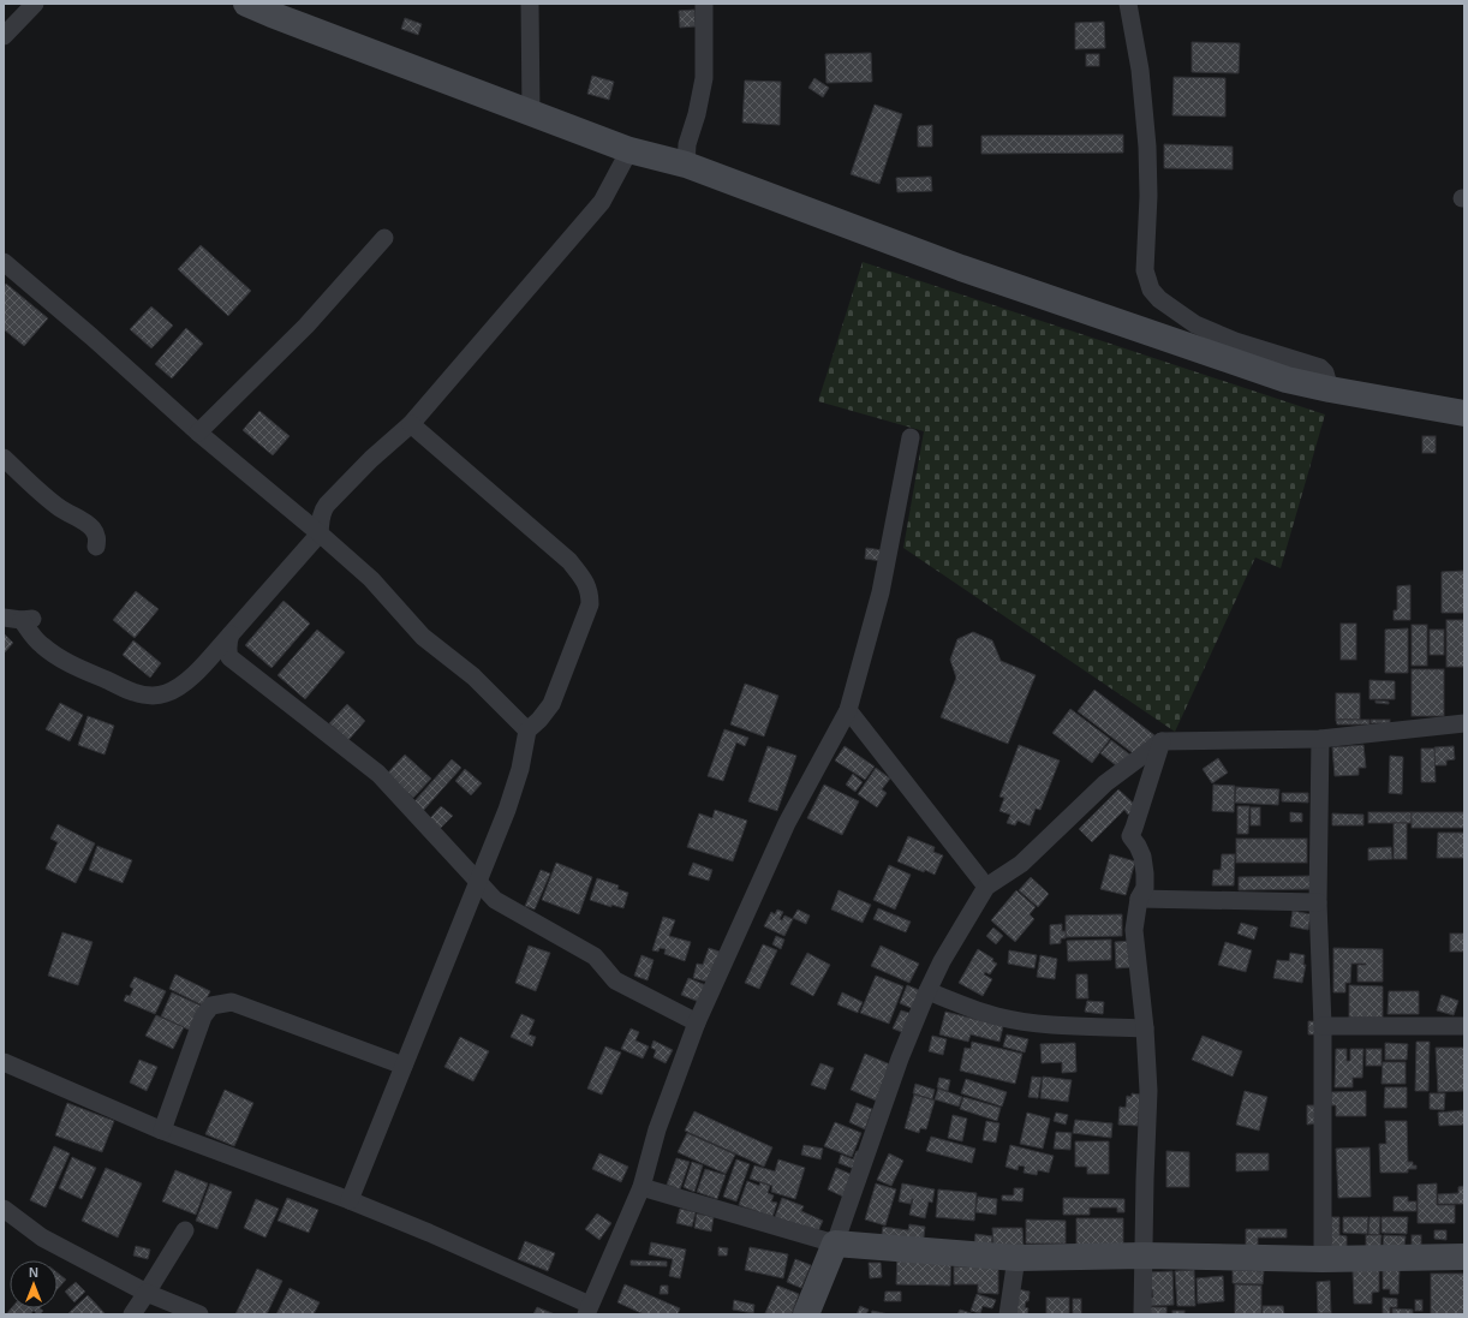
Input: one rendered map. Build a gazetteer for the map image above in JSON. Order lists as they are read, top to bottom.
{
  "north": "top"
}
